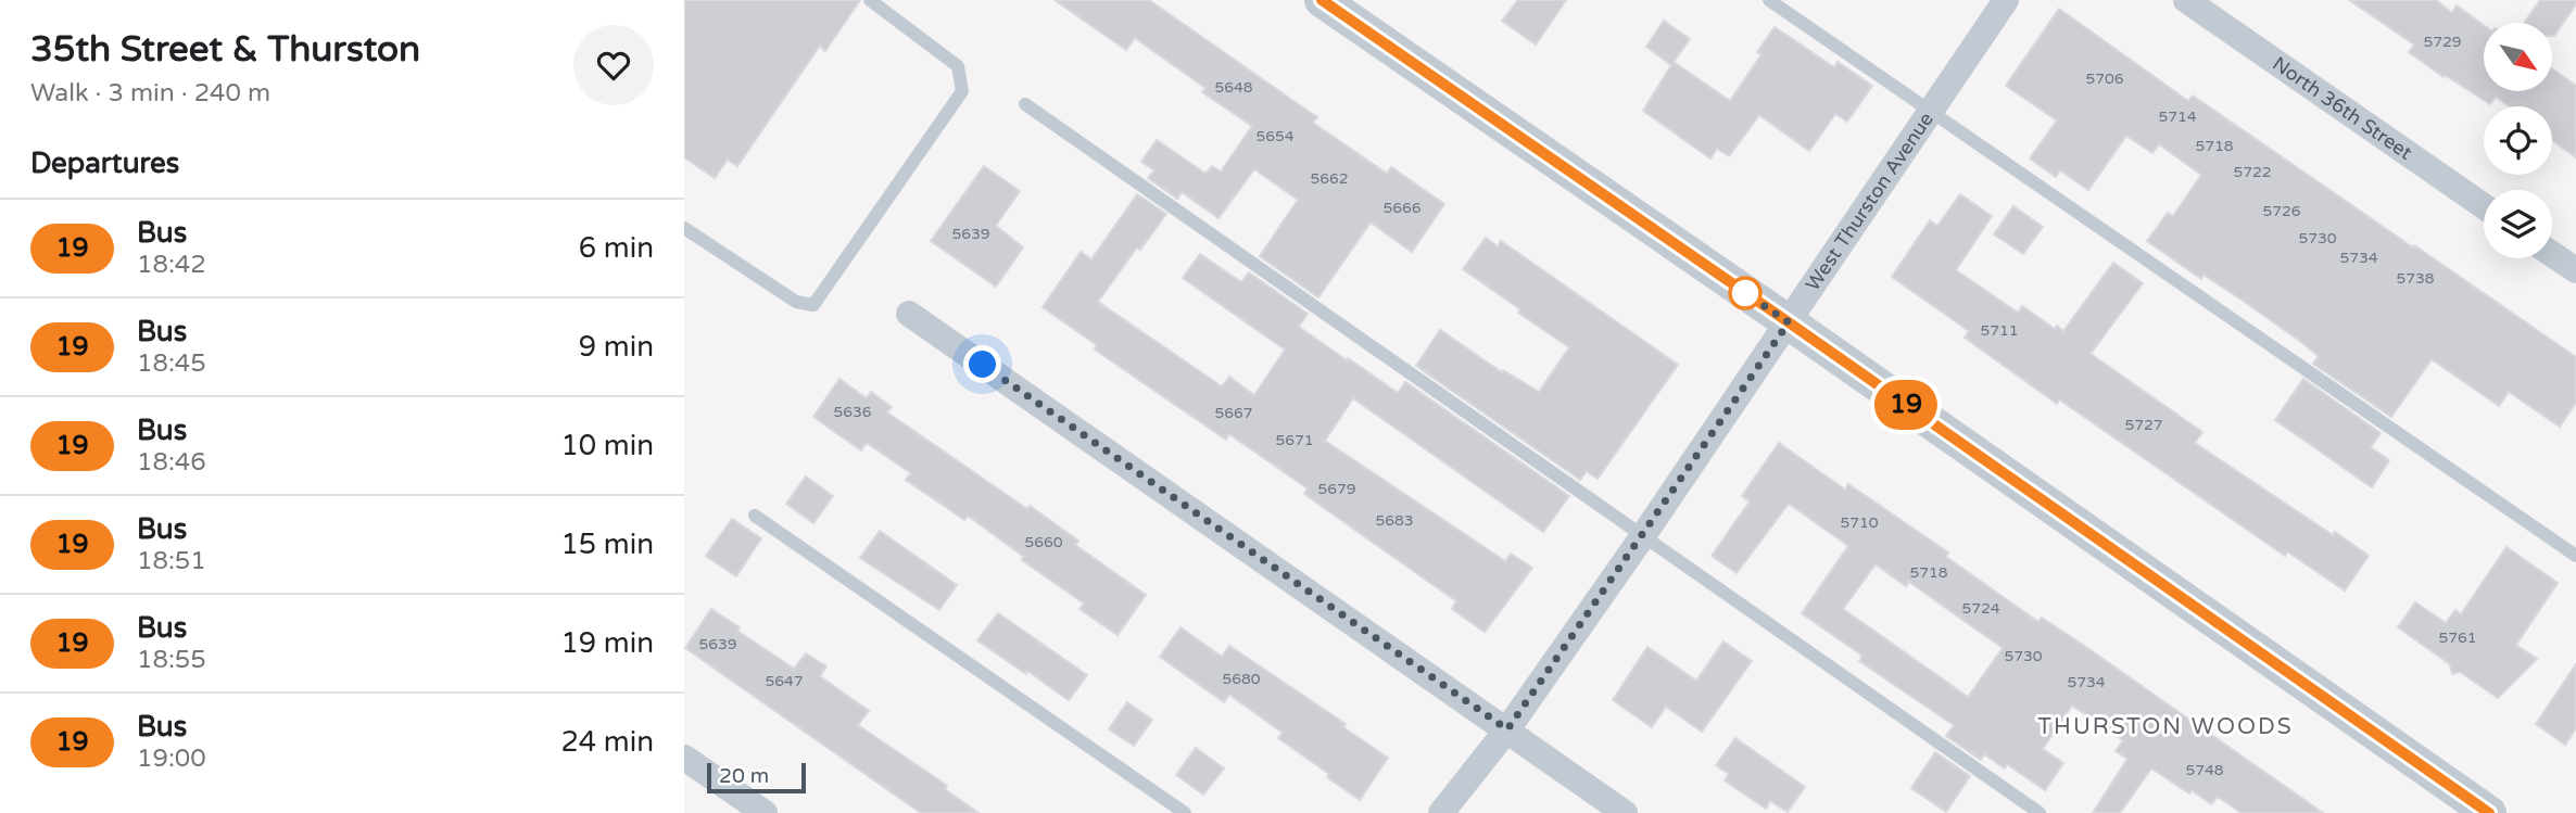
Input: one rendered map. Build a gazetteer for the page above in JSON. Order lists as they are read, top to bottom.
{
  "streets": {
    "street": ["North 36th Street", "West Thurston Avenue"]
  },
  "districts": ["THURSTON WOODS"],
  "lines": ["bus line 19"],
  "house_numbers": [
    "5729",
    "5706",
    "5648",
    "5714",
    "5654",
    "5718",
    "5722",
    "5662",
    "5666",
    "5726",
    "5639",
    "5730",
    "5734",
    "5738",
    "5711",
    "5636",
    "5667",
    "5727",
    "5671",
    "5679",
    "5683",
    "5710",
    "5660",
    "5718",
    "5724",
    "5761",
    "5639",
    "5730",
    "5680",
    "5647",
    "5734",
    "5748"
  ],
  "scale_bar": "20 m",
  "north": "bottom right",
  "page": {
    "heading": [
      ["35th Street & Thurston", "Walk · 3 min · 240 m"],
      "Departures"
    ],
    "on_map": "19",
    "list": [
      {
        "mark": "19",
        "name": "Bus",
        "note": "18:42",
        "value": "6 min"
      },
      {
        "mark": "19",
        "name": "Bus",
        "note": "18:45",
        "value": "9 min"
      },
      {
        "mark": "19",
        "name": "Bus",
        "note": "18:46",
        "value": "10 min"
      },
      {
        "mark": "19",
        "name": "Bus",
        "note": "18:51",
        "value": "15 min"
      },
      {
        "mark": "19",
        "name": "Bus",
        "note": "18:55",
        "value": "19 min"
      },
      {
        "mark": "19",
        "name": "Bus",
        "note": "19:00",
        "value": "24 min"
      }
    ],
    "scale": "20 m"
  }
}
